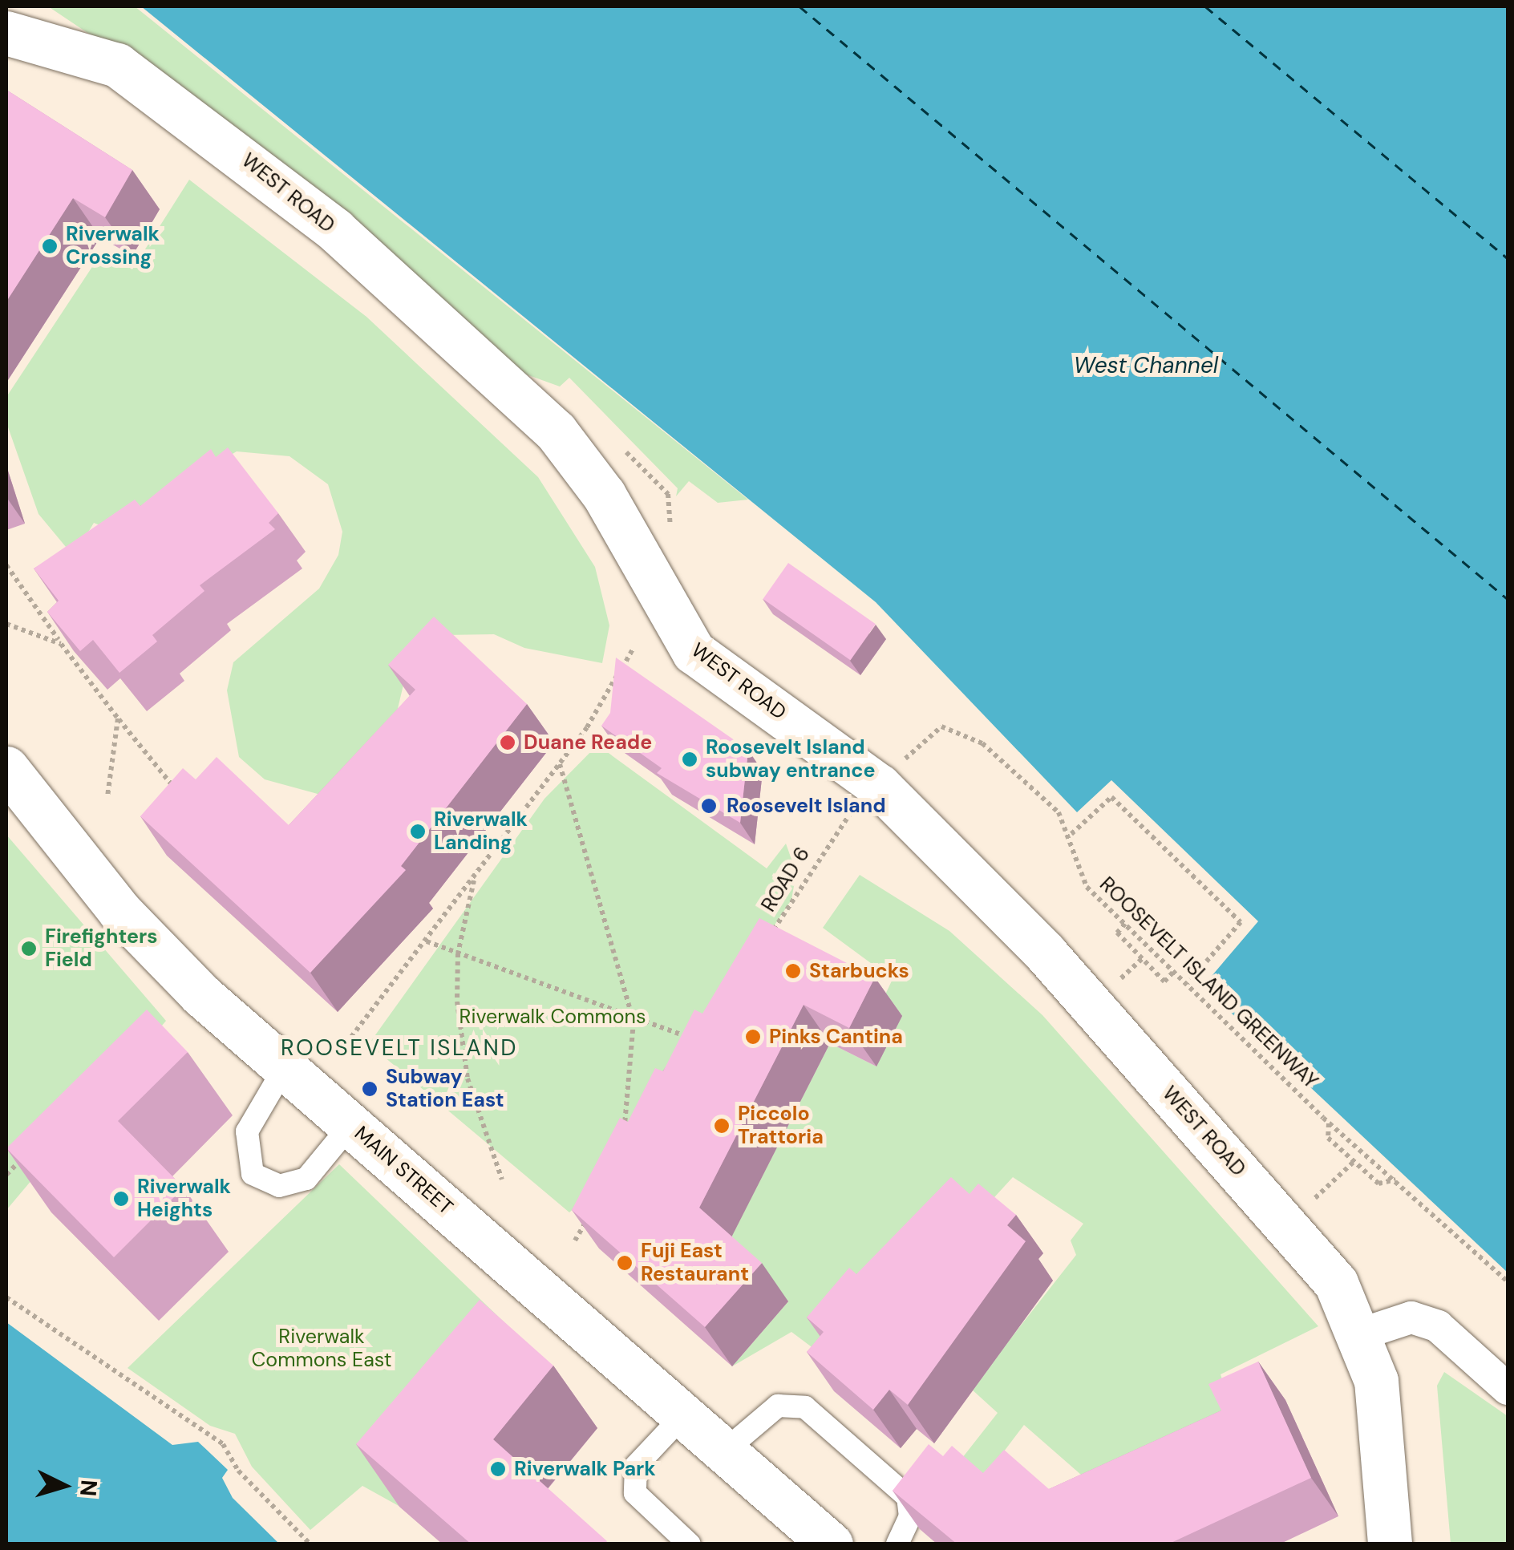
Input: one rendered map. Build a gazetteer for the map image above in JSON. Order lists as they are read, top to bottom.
{
  "streets": {
    "street": ["WEST ROAD", "MAIN STREET"],
    "path": ["ROAD 6", "ROOSEVELT ISLAND GREENWAY"]
  },
  "crossings": [
    ["WEST ROAD", "ROAD 6"],
    ["WEST ROAD", "ROOSEVELT ISLAND GREENWAY"],
    ["ROAD 6", "ROOSEVELT ISLAND GREENWAY"]
  ],
  "districts": ["ROOSEVELT ISLAND"],
  "water": ["West Channel"],
  "parks": ["Riverwalk Commons", "Riverwalk Commons East"],
  "places": [
    "Riverwalk Crossing",
    "Duane Reade",
    "Roosevelt Island subway entrance",
    "Roosevelt Island",
    "Riverwalk Landing",
    "Firefighters Field",
    "Starbucks",
    "Pinks Cantina",
    "Subway Station East",
    "Piccolo Trattoria",
    "Riverwalk Heights",
    "Fuji East Restaurant",
    "Riverwalk Park"
  ],
  "north": "right"
}
